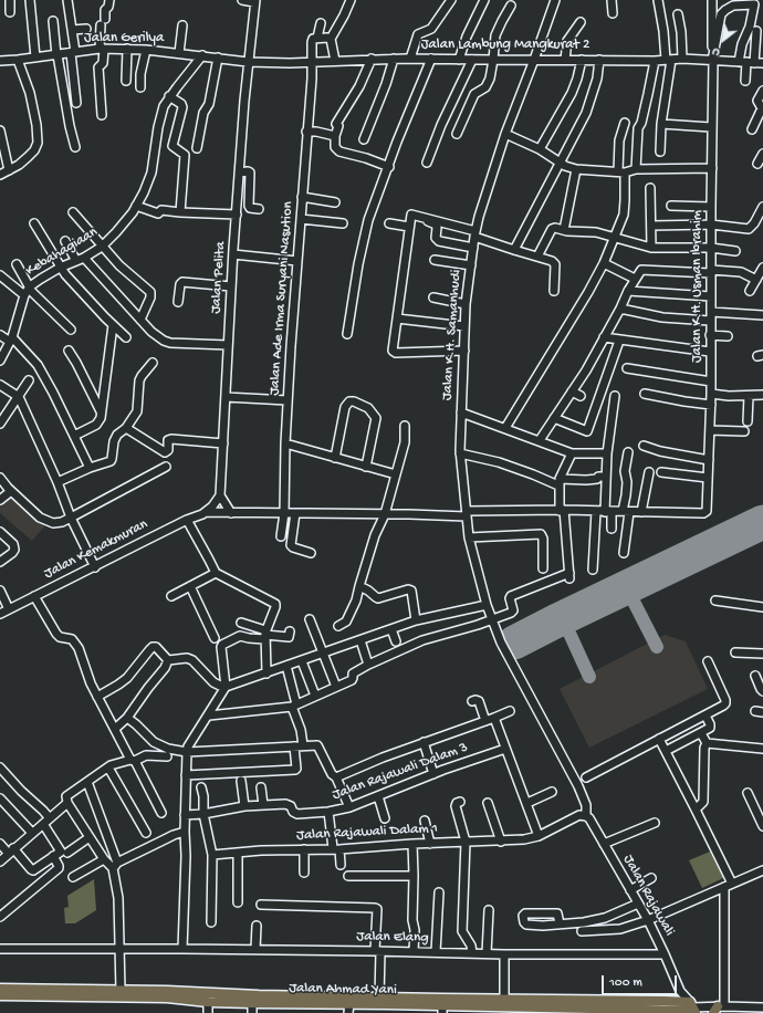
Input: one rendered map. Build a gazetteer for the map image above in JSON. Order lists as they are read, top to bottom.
{
  "streets": {
    "main road": ["Jalan Ahmad Yani"],
    "street": [
      "Jalan Gerilya",
      "Jalan Lambung Mangkurat 2",
      "Kebahagiaan",
      "Jalan Pelita",
      "Jalan K.H. Usman Ibrahim",
      "Jalan Ade Irma Suryani Nasution",
      "Jalan K.H. Samanhudi",
      "Jalan Kemakmuran",
      "Jalan Rajawali Dalam 3",
      "Jalan Rajawali Dalam 1",
      "Jalan Rajawali",
      "Jalan Elang"
    ]
  },
  "crossings": [
    ["Jalan Gerilya", "Jalan Lambung Mangkurat 2"],
    ["Jalan Gerilya", "Kebahagiaan"],
    ["Jalan Gerilya", "Jalan Pelita"],
    ["Jalan Lambung Mangkurat 2", "Jalan Pelita"],
    ["Jalan Lambung Mangkurat 2", "Jalan K.H. Usman Ibrahim"],
    ["Jalan Lambung Mangkurat 2", "Jalan Ade Irma Suryani Nasution"],
    ["Jalan Lambung Mangkurat 2", "Jalan K.H. Samanhudi"],
    ["Jalan Rajawali Dalam 1", "Jalan Rajawali"],
    ["Jalan Rajawali", "Jalan Elang"],
    ["Jalan Rajawali", "Jalan Ahmad Yani"]
  ],
  "scale_bar": "100 m",
  "north": "bottom left"
}
